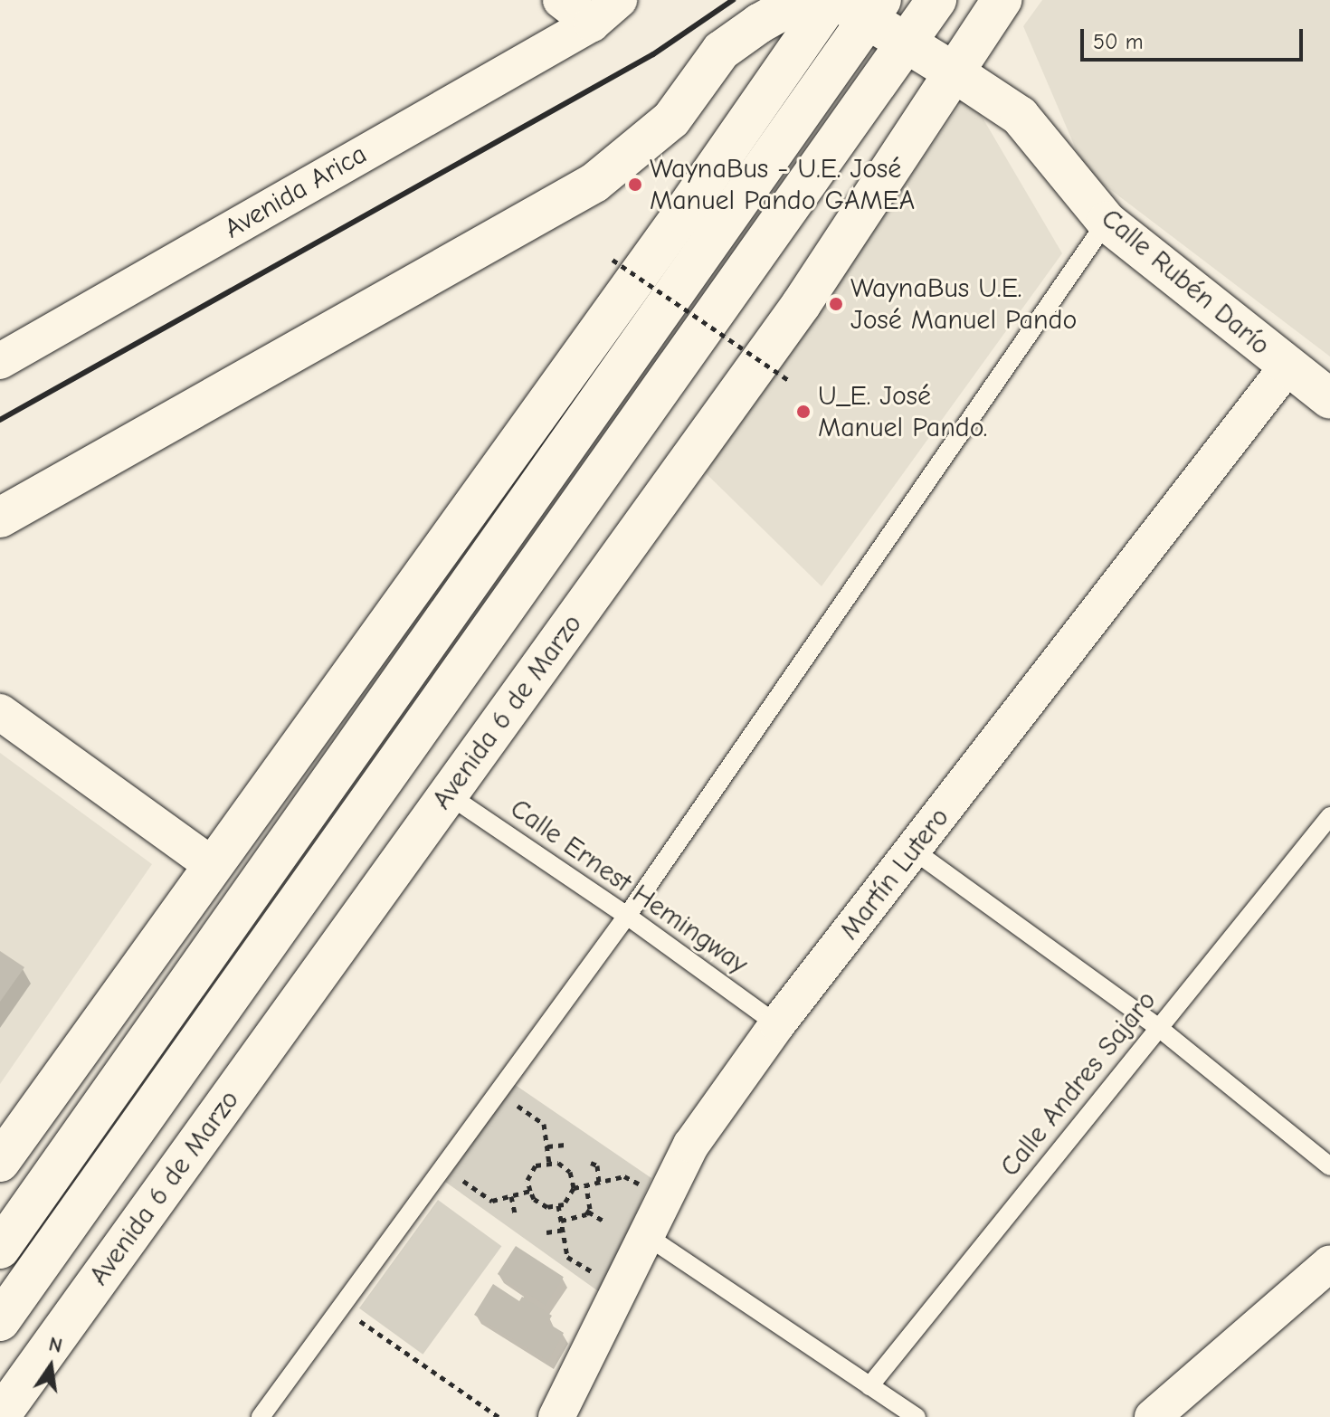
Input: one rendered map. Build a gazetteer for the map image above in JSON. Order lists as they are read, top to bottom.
{
  "streets": {
    "main road": ["Calle Rubén Darío", "Avenida 6 de Marzo"],
    "street": ["Avenida Arica", "Martín Lutero"],
    "lane": ["Calle Ernest Hemingway", "Calle Andres Sajaro"]
  },
  "crossings": [
    ["Calle Rubén Darío", "Avenida 6 de Marzo"],
    ["Calle Rubén Darío", "Martín Lutero"],
    ["Avenida 6 de Marzo", "Calle Ernest Hemingway"],
    ["Martín Lutero", "Calle Ernest Hemingway"]
  ],
  "places": ["WaynaBus - U.E. José Manuel Pando GAMEA", "WaynaBus U.E. José Manuel Pando", "U_E. José Manuel Pando."],
  "scale_bar": "50 m",
  "north": "top"
}
